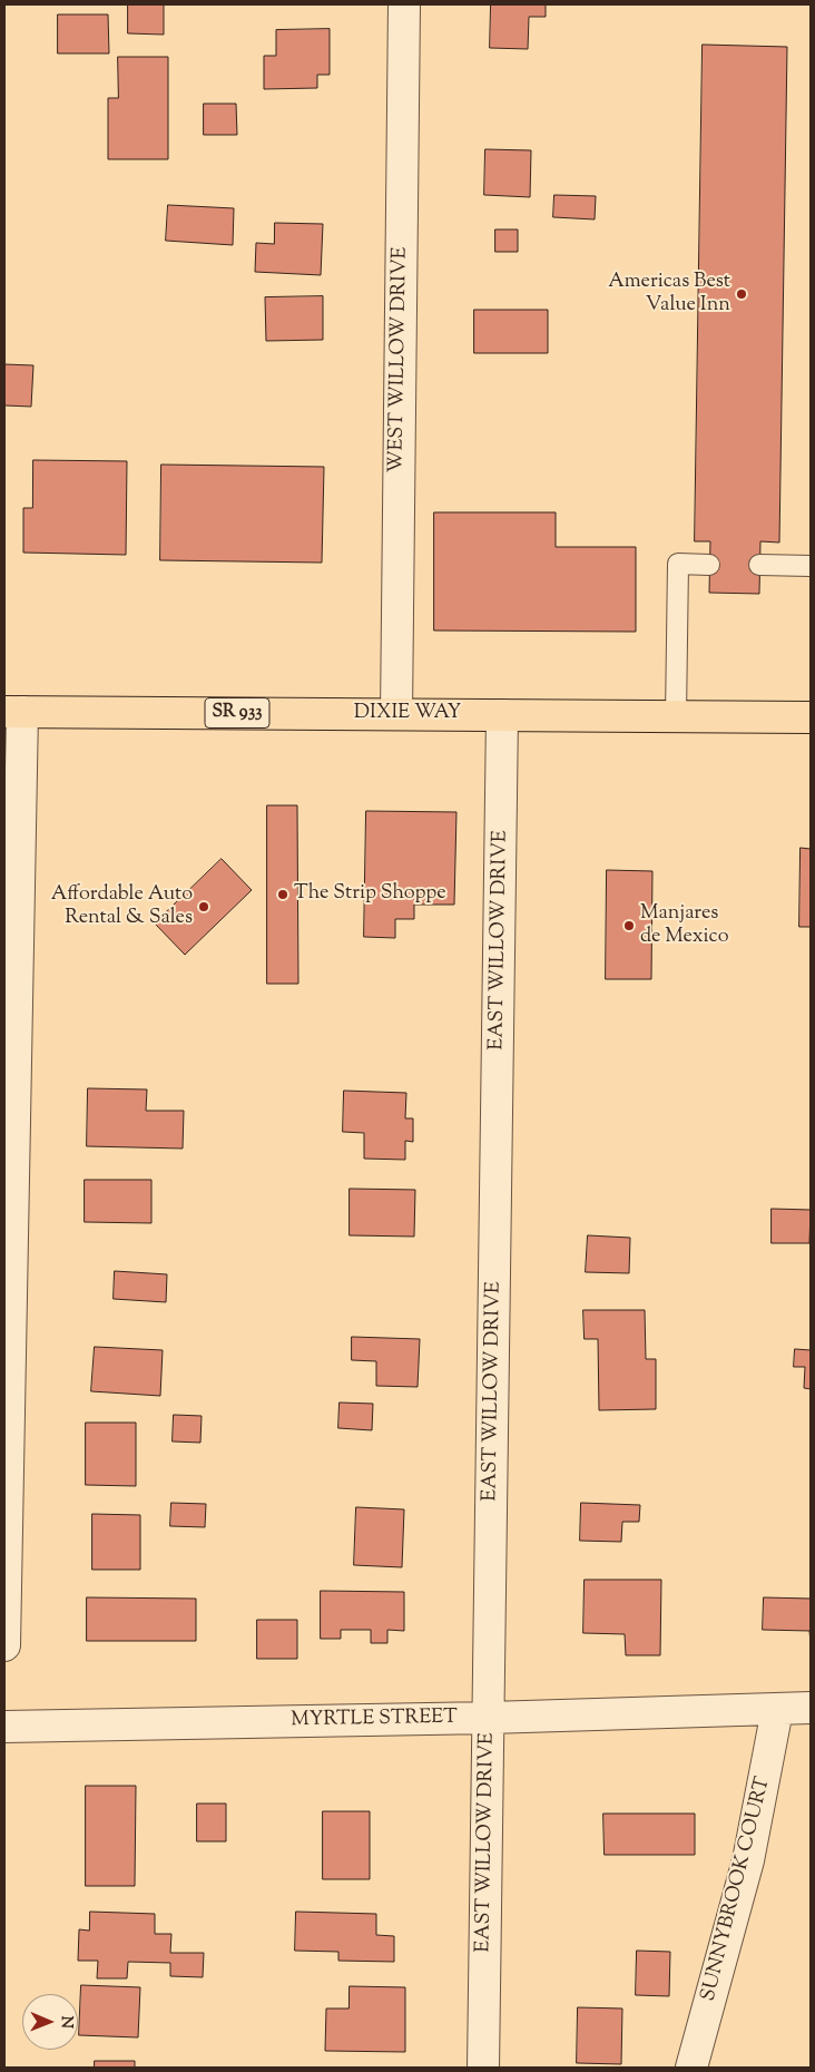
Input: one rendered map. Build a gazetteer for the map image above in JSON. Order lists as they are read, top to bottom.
{
  "streets": {
    "main road": ["SR 933", "DIXIE WAY"],
    "street": [
      "WEST WILLOW DRIVE",
      "EAST WILLOW DRIVE",
      "MYRTLE STREET",
      "SUNNYBROOK COURT"
    ]
  },
  "crossings": [
    ["WEST WILLOW DRIVE", "DIXIE WAY"],
    ["DIXIE WAY", "EAST WILLOW DRIVE"],
    ["EAST WILLOW DRIVE", "MYRTLE STREET"],
    ["MYRTLE STREET", "SUNNYBROOK COURT"]
  ],
  "places": [
    "Americas Best Value Inn",
    "The Strip Shoppe",
    "Affordable Auto Rental & Sales",
    "Manjares de Mexico"
  ],
  "north": "right"
}
